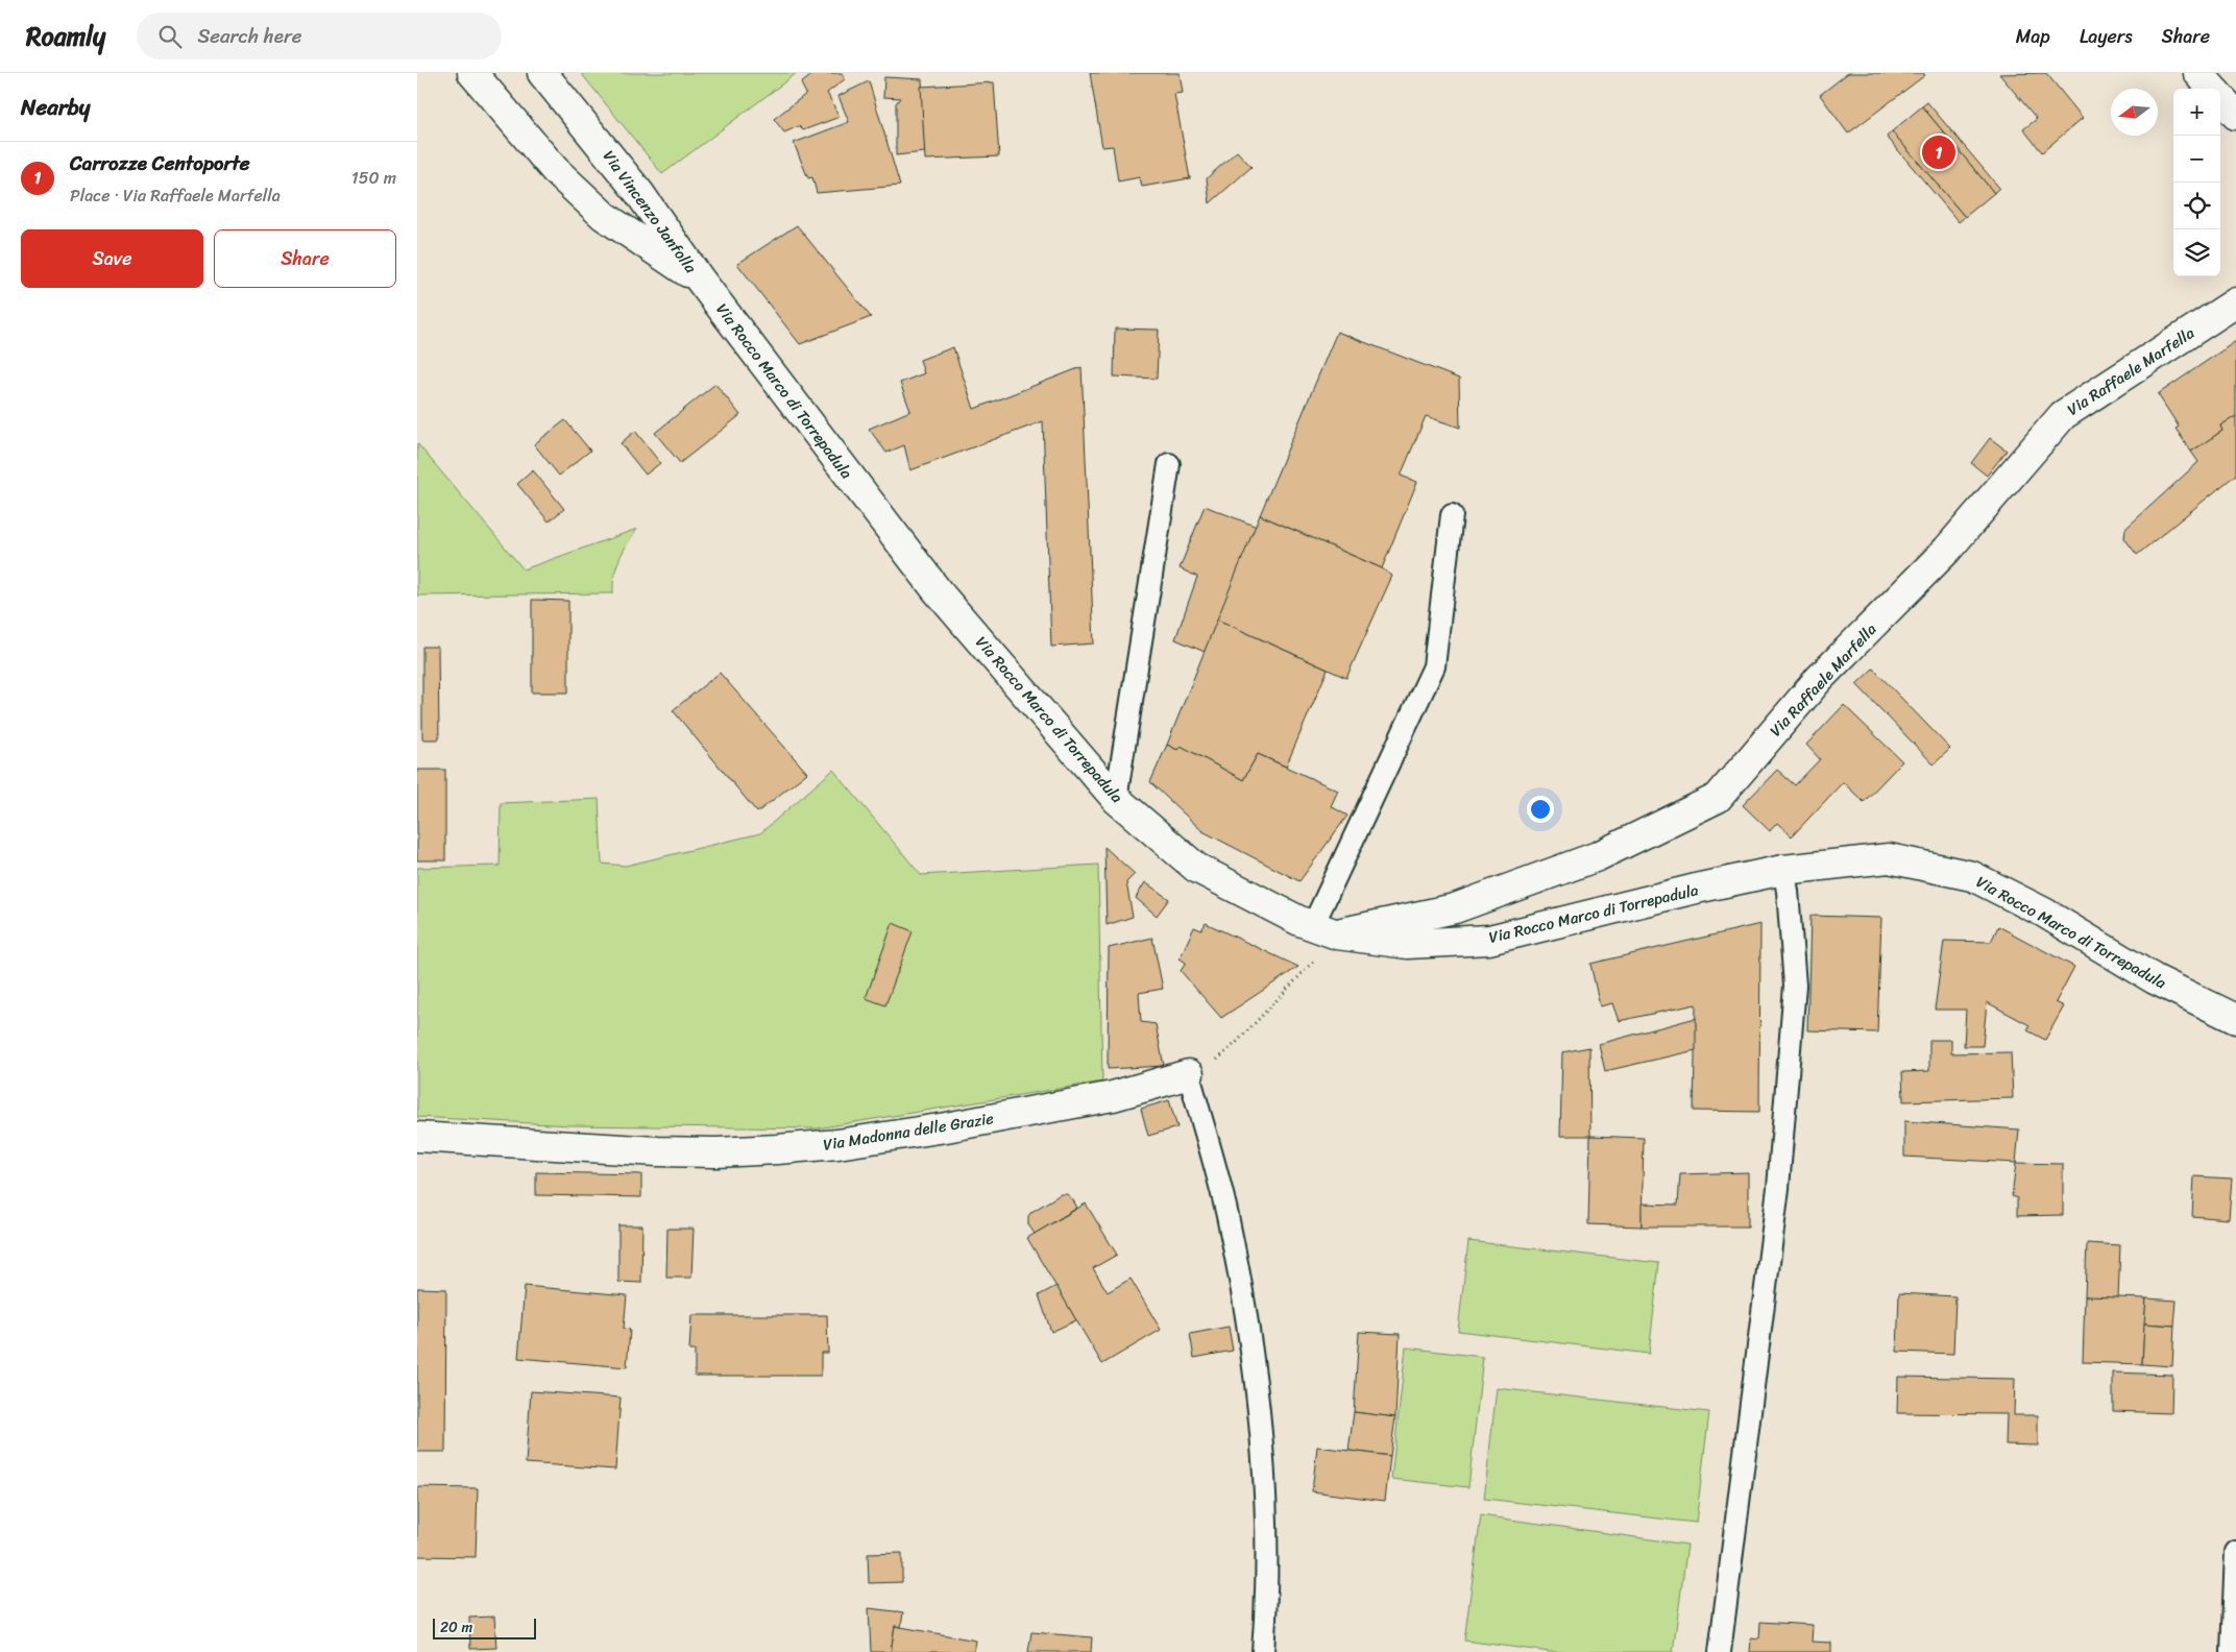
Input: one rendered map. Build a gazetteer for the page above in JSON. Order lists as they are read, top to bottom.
{
  "streets": {
    "main road": [
      "Via Vincenzo Janfolla",
      "Via Raffaele Marfella",
      "Via Rocco Marco di Torrepadula",
      "Via Madonna delle Grazie"
    ]
  },
  "crossings": [
    ["Via Vincenzo Janfolla", "Via Rocco Marco di Torrepadula"],
    ["Via Raffaele Marfella", "Via Rocco Marco di Torrepadula"]
  ],
  "scale_bar": "20 m",
  "north": "left",
  "page": {
    "header": "Roamly",
    "search": "Search here",
    "nav": ["Map", "Layers", "Share"],
    "heading": "Nearby",
    "map_buttons": ["+", "−"],
    "pins": "1",
    "list": [
      {
        "mark": "1",
        "name": "Carrozze Centoporte",
        "note": "Place · Via Raffaele Marfella",
        "value": "150 m"
      }
    ],
    "buttons": ["Save", "Share"],
    "scale": "20 m"
  }
}
